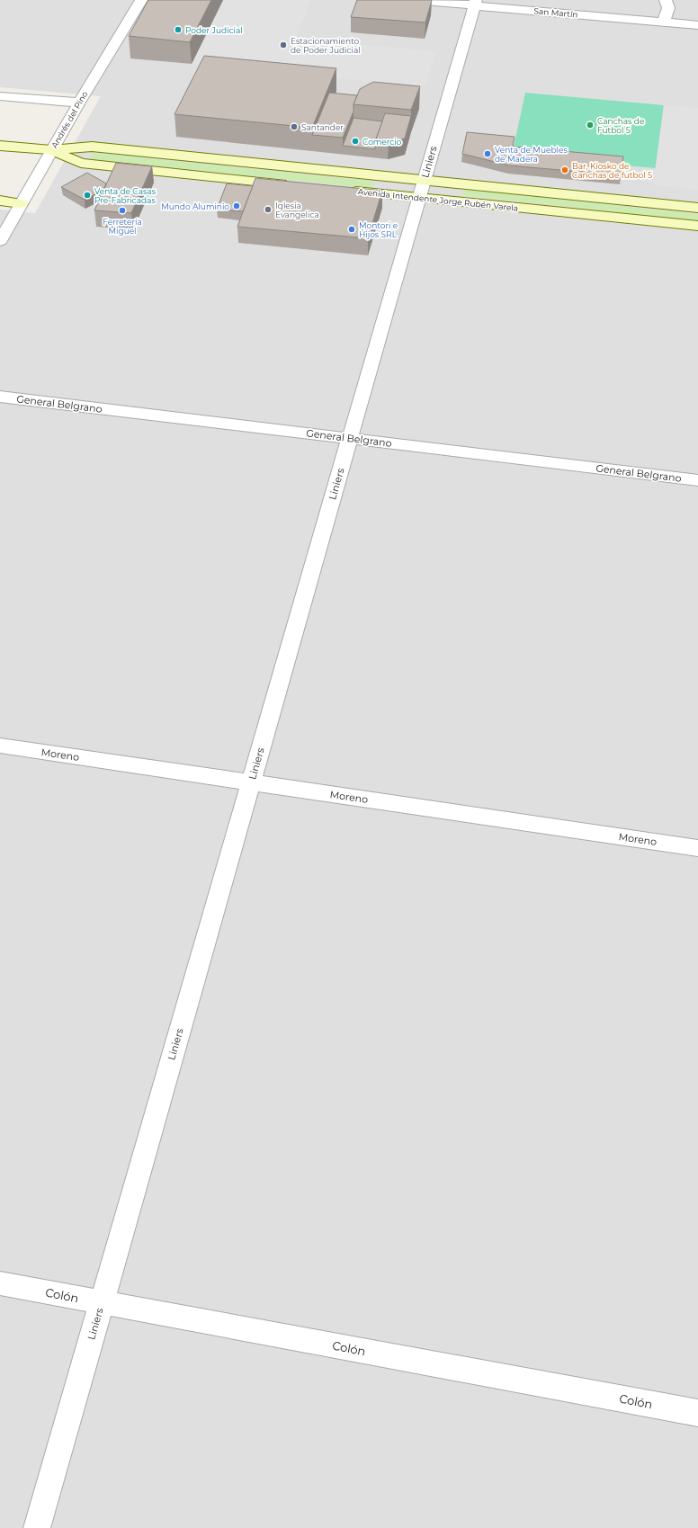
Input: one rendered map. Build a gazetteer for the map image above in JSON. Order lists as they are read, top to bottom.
{
  "streets": {
    "main road": ["Avenida Intendente Jorge Rubén Varela"],
    "street": [
      "San Martín",
      "Andrés del Pino",
      "Liniers",
      "General Belgrano",
      "Moreno",
      "Colón"
    ]
  },
  "crossings": [
    ["San Martín", "Liniers"],
    ["Andrés del Pino", "Avenida Intendente Jorge Rubén Varela"],
    ["Liniers", "Avenida Intendente Jorge Rubén Varela"],
    ["Liniers", "General Belgrano"],
    ["Liniers", "Moreno"],
    ["Liniers", "Colón"]
  ],
  "places": [
    "Poder Judicial",
    "Estacionamiento de Poder Judicial",
    "Canchas de Futbol 5",
    "Santander",
    "Comercio",
    "Venta de Muebles de Madera",
    "Bar, Kiosko de Canchas de futbol 5",
    "Venta de Casas Pre-Fabricadas",
    "Mundo Aluminio",
    "Iglesia Evangelica",
    "Ferretería Miguel",
    "Montori e Hijos SRL"
  ]
}
